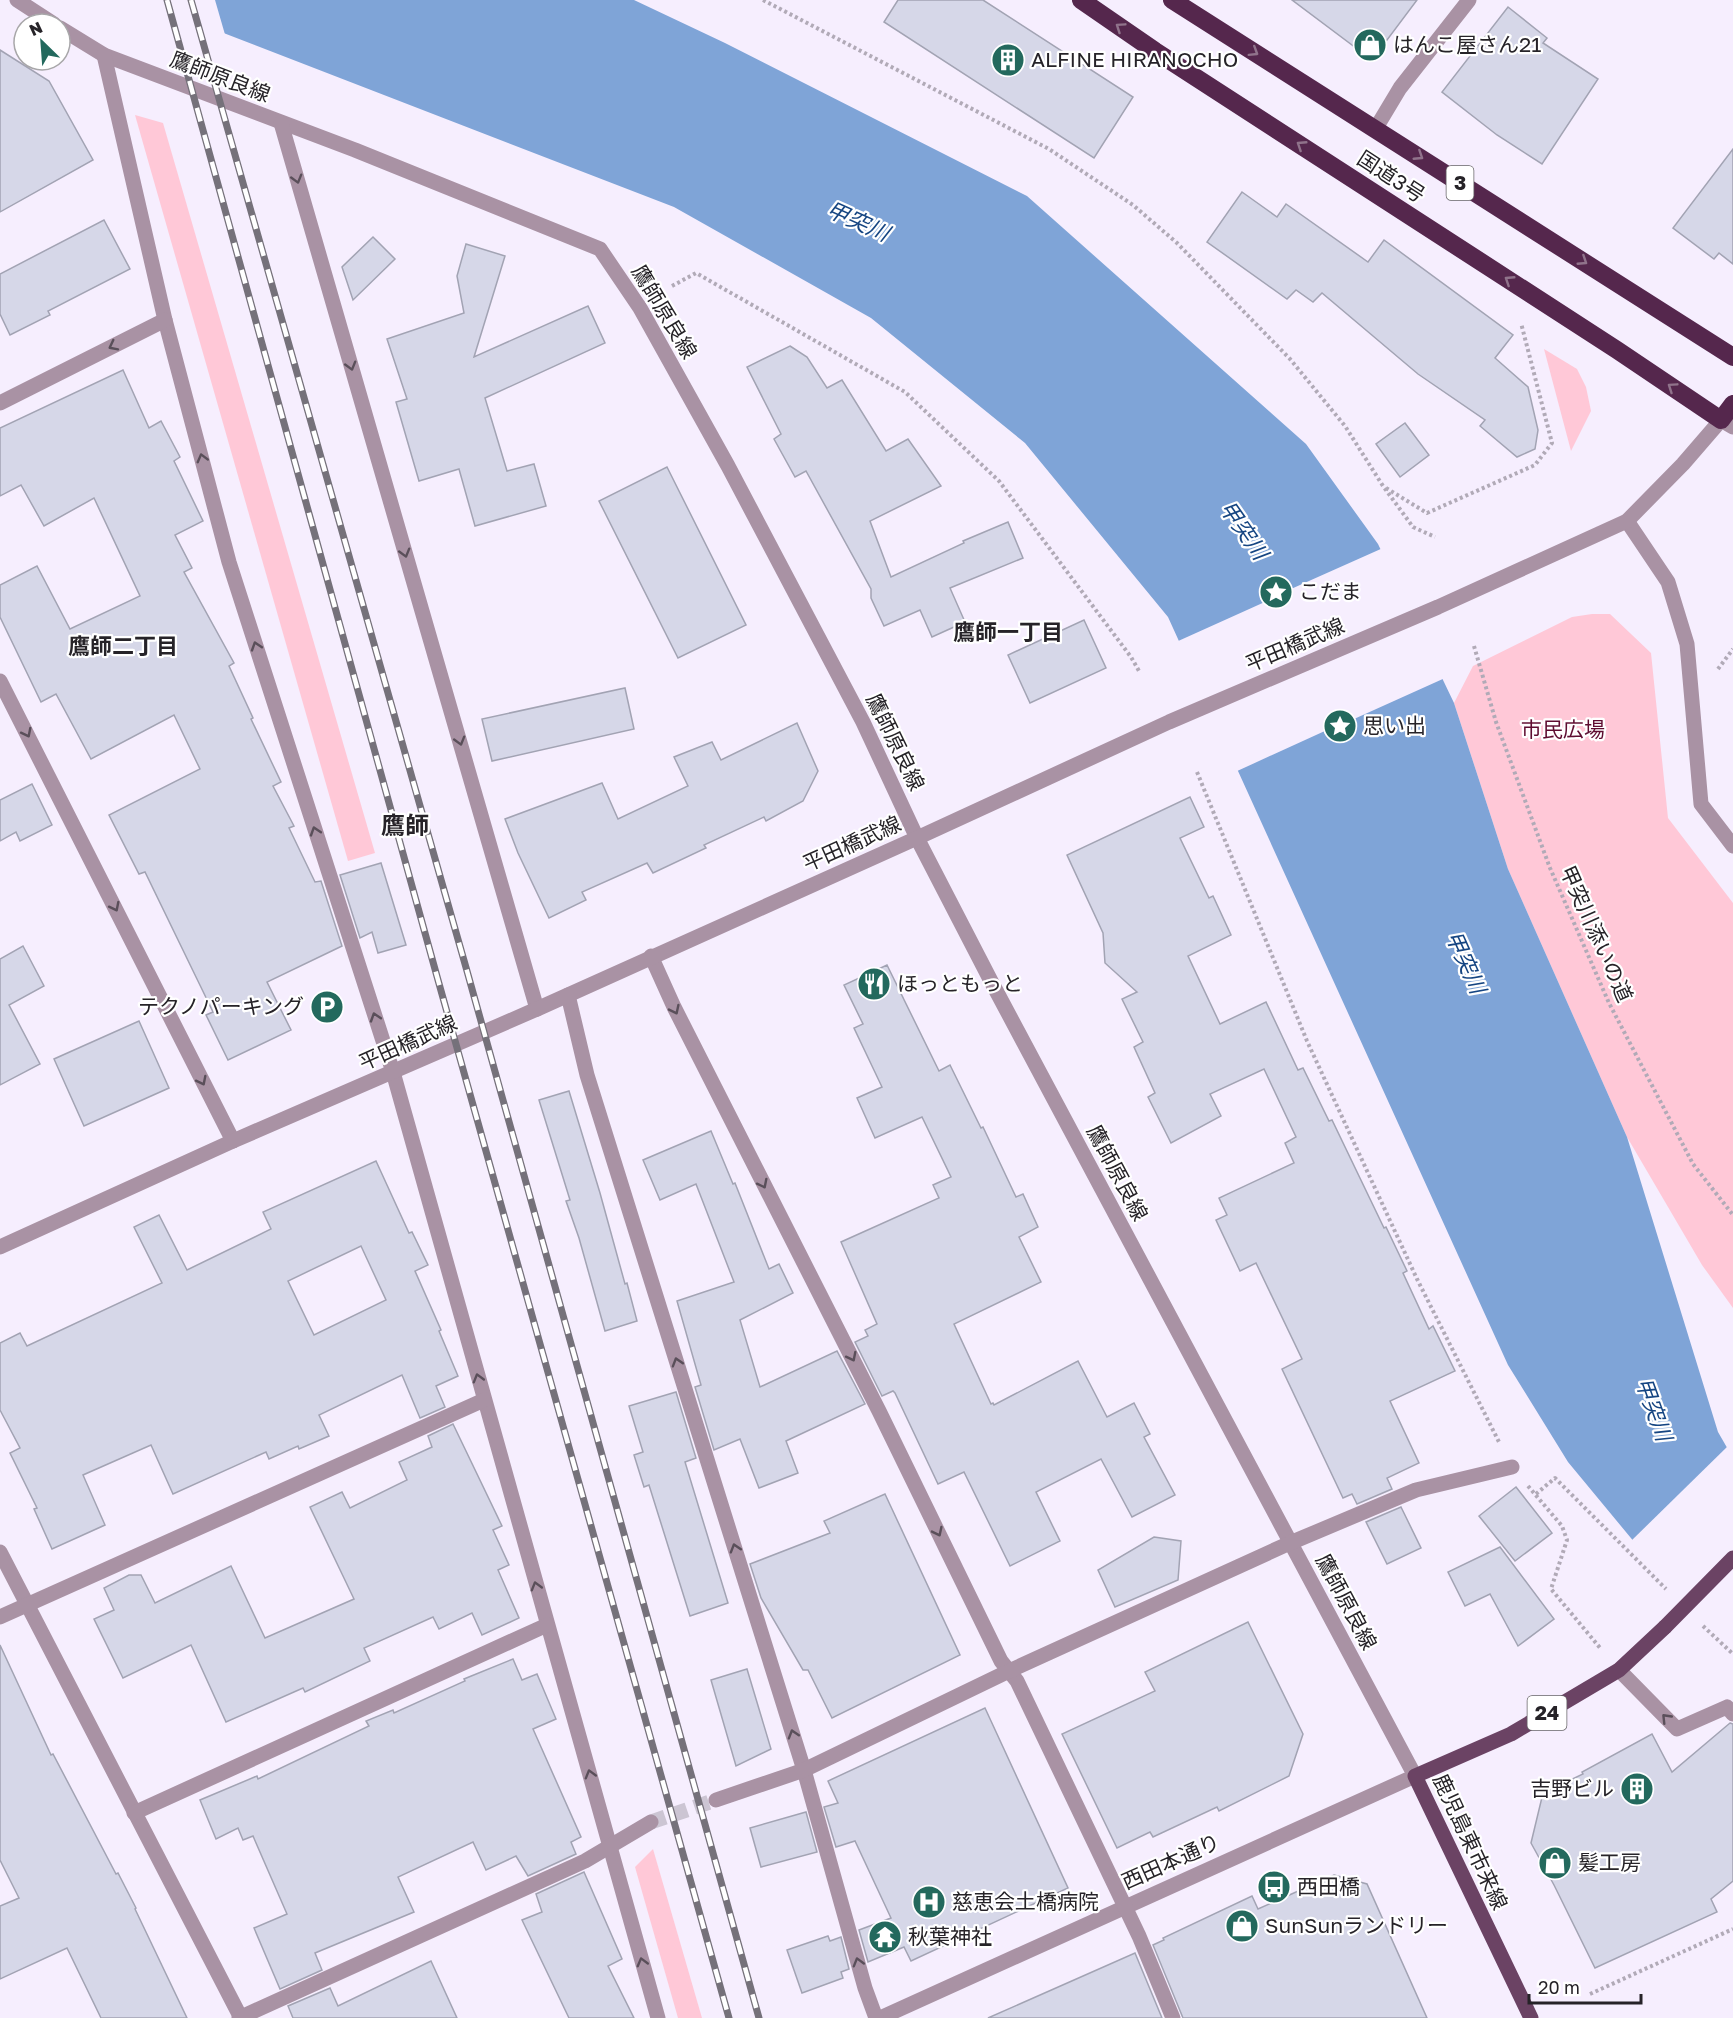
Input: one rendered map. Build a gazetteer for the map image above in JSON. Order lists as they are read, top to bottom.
{
  "streets": {
    "highway": ["国道3号", "3"],
    "main road": ["24", "鹿児島東市来線"],
    "street": ["鷹師原良線", "平田橋武線", "西田本通り"],
    "path": ["甲突川添いの道"]
  },
  "crossings": [
    ["鷹師原良線", "平田橋武線"],
    ["鷹師原良線", "鹿児島東市来線"],
    ["鷹師原良線", "西田本通り"],
    ["国道3号", "平田橋武線"],
    ["鹿児島東市来線", "西田本通り"]
  ],
  "districts": ["鷹師一丁目", "鷹師二丁目", "鷹師"],
  "water": ["甲突川"],
  "parks": ["市民広場"],
  "places": {
    "shop": ["はんこ屋さん21", "髪工房", "SunSunランドリー"],
    "building": ["ALFINE HIRANOCHO", "吉野ビル"],
    "place": ["こだま", "思い出"],
    "restaurant": ["ほっともっと"],
    "parking": ["テクノパーキング"],
    "bus stop": ["西田橋"],
    "hospital": ["慈恵会土橋病院"],
    "temple": ["秋葉神社"]
  },
  "scale_bar": "20 m",
  "north": "top left"
}
